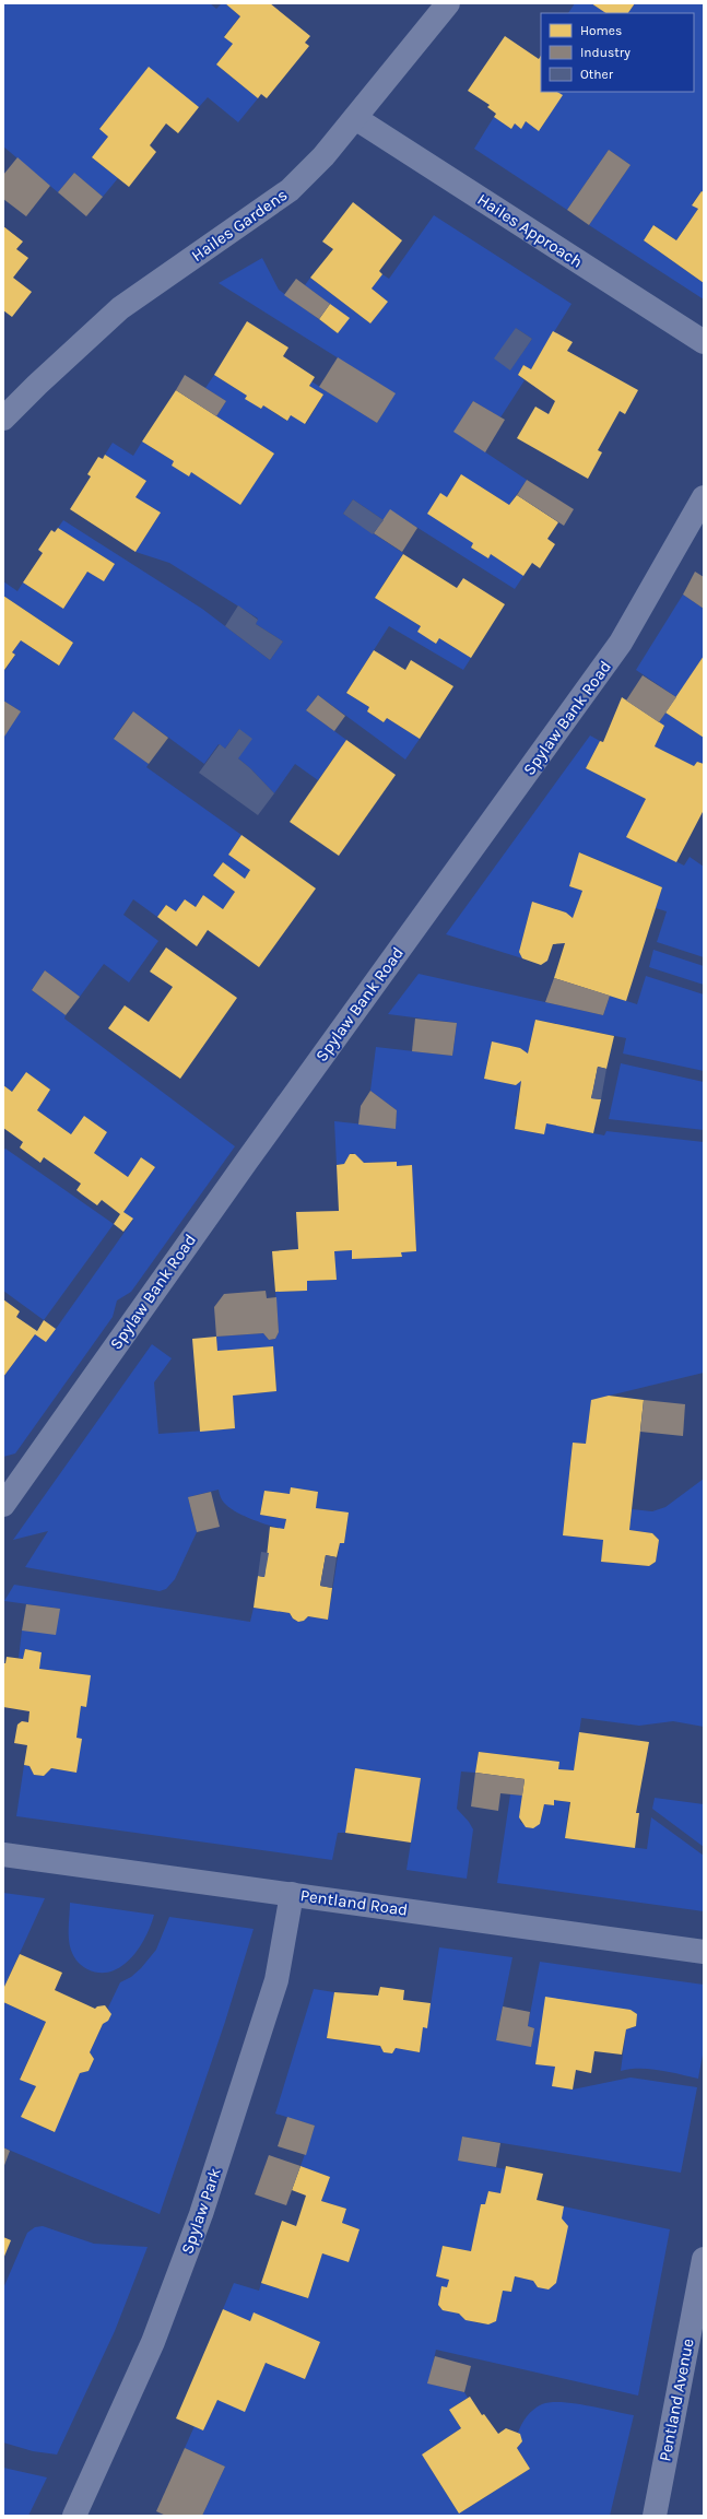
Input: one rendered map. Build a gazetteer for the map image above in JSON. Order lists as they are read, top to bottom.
{
  "streets": {
    "street": [
      "Hailes Gardens",
      "Hailes Approach",
      "Spylaw Bank Road",
      "Pentland Road",
      "Spylaw Park",
      "Pentland Avenue"
    ]
  },
  "crossings": [
    ["Hailes Gardens", "Hailes Approach"],
    ["Pentland Road", "Spylaw Park"]
  ],
  "legend": ["Homes", "Industry", "Other"]
}
